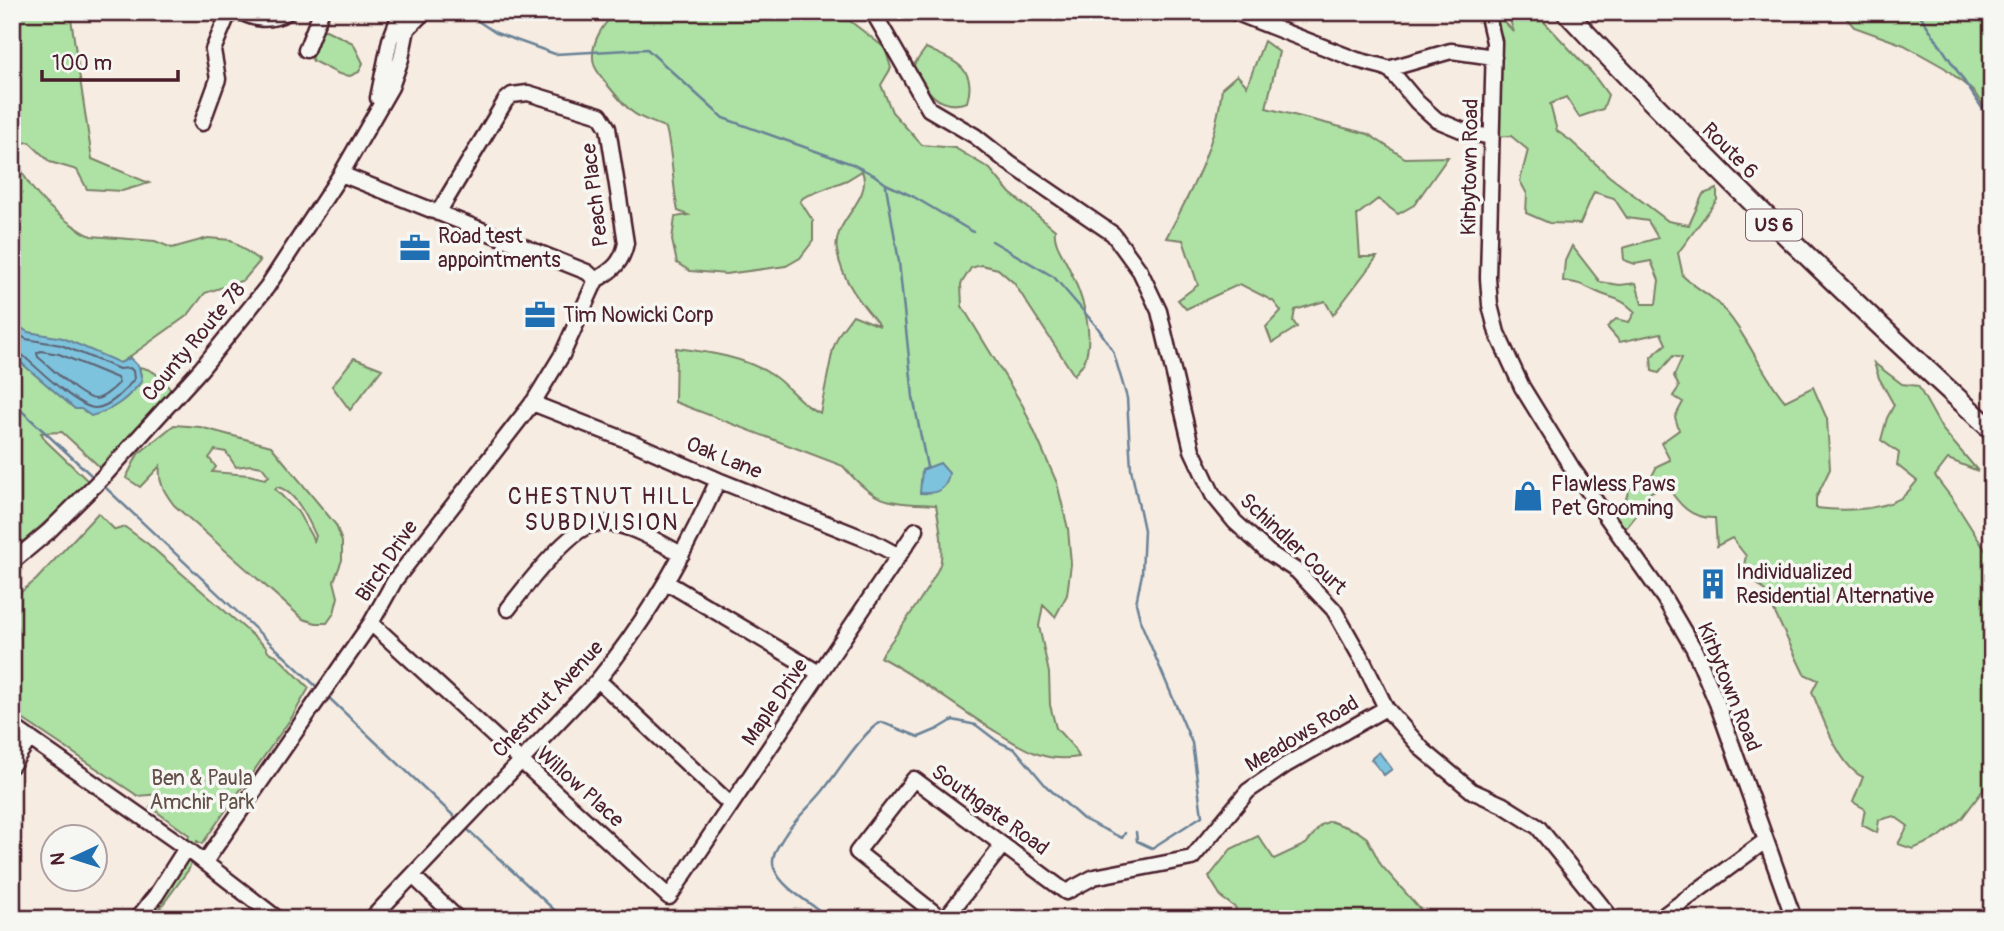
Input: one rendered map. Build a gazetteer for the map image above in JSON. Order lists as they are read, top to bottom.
{
  "streets": {
    "main road": ["Route 6", "US 6"],
    "street": [
      "Kirbytown Road",
      "Peach Place",
      "County Route 78",
      "Oak Lane",
      "Schindler Court",
      "Birch Drive",
      "Chestnut Avenue",
      "Maple Drive",
      "Meadows Road",
      "Willow Place",
      "Southgate Road"
    ]
  },
  "crossings": [
    ["Peach Place", "Birch Drive"],
    ["Oak Lane", "Birch Drive"],
    ["Oak Lane", "Chestnut Avenue"],
    ["Oak Lane", "Maple Drive"],
    ["Schindler Court", "Meadows Road"],
    ["Birch Drive", "Willow Place"],
    ["Chestnut Avenue", "Willow Place"],
    ["Maple Drive", "Willow Place"],
    ["Meadows Road", "Southgate Road"]
  ],
  "districts": ["CHESTNUT HILL SUBDIVISION"],
  "parks": ["Ben & Paula Amchir Park"],
  "places": {
    "office": ["Road test appointments", "Tim Nowicki Corp"],
    "shop": ["Flawless Paws Pet Grooming"],
    "building": ["Individualized Residential Alternative"]
  },
  "scale_bar": "100 m",
  "north": "left"
}
